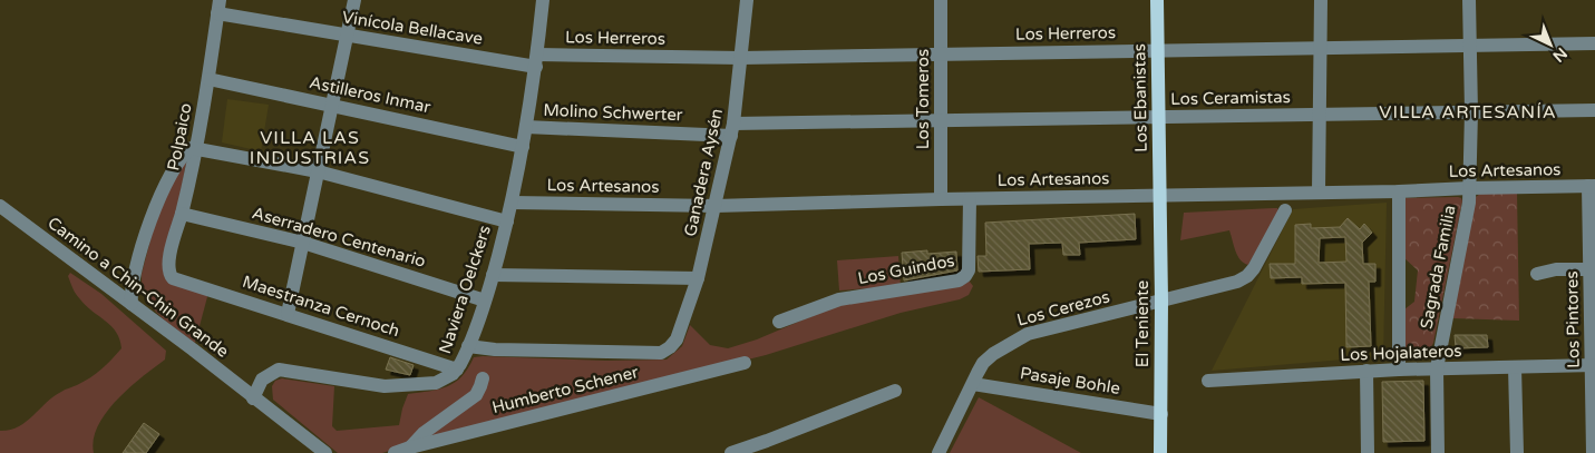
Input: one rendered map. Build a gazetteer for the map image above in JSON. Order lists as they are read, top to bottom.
{
  "streets": {
    "main road": ["Los Ebanistas", "El Teniente"],
    "street": [
      "Vinícola Bellacave",
      "Los Herreros",
      "Astilleros Inmar",
      "Los Ceramistas",
      "Los Tomeros",
      "Molino Schwerter",
      "Polpaico",
      "Los Artesanos",
      "Ganadera Aysén",
      "Aserradero Centenario",
      "Sagrada Familia",
      "Los Guindos",
      "Camino a Chin-Chin Grande",
      "Naviera Oelckers",
      "Maestranza Cernoch",
      "Los Cerezos",
      "Los Pintores",
      "Los Hojalateros",
      "Pasaje Bohle",
      "Humberto Schener"
    ]
  },
  "crossings": [
    ["Vinícola Bellacave", "Los Herreros"],
    ["Vinícola Bellacave", "Polpaico"],
    ["Vinícola Bellacave", "Naviera Oelckers"],
    ["Los Herreros", "Los Ebanistas"],
    ["Los Herreros", "Los Tomeros"],
    ["Los Herreros", "Ganadera Aysén"],
    ["Los Herreros", "Sagrada Familia"],
    ["Los Herreros", "Naviera Oelckers"],
    ["Astilleros Inmar", "Polpaico"],
    ["Astilleros Inmar", "Naviera Oelckers"],
    ["Los Ebanistas", "Los Ceramistas"],
    ["Los Ebanistas", "Los Artesanos"],
    ["Los Ebanistas", "El Teniente"],
    ["Los Ceramistas", "Los Tomeros"],
    ["Los Ceramistas", "Molino Schwerter"],
    ["Los Ceramistas", "Ganadera Aysén"],
    ["Los Ceramistas", "Sagrada Familia"],
    ["Los Tomeros", "Los Artesanos"],
    ["Molino Schwerter", "Ganadera Aysén"],
    ["Molino Schwerter", "Naviera Oelckers"],
    ["Polpaico", "Aserradero Centenario"],
    ["Polpaico", "Maestranza Cernoch"],
    ["Los Artesanos", "Ganadera Aysén"],
    ["Los Artesanos", "Sagrada Familia"],
    ["Los Artesanos", "Los Guindos"],
    ["Los Artesanos", "Naviera Oelckers"],
    ["Los Artesanos", "Los Pintores"],
    ["Los Artesanos", "El Teniente"],
    ["Ganadera Aysén", "Naviera Oelckers"],
    ["Aserradero Centenario", "Naviera Oelckers"],
    ["Sagrada Familia", "Los Hojalateros"],
    ["Camino a Chin-Chin Grande", "Naviera Oelckers"],
    ["Naviera Oelckers", "Maestranza Cernoch"],
    ["Los Cerezos", "El Teniente"],
    ["Los Cerezos", "Pasaje Bohle"],
    ["Los Pintores", "Los Hojalateros"],
    ["El Teniente", "Pasaje Bohle"]
  ],
  "districts": ["VILLA ARTESANÍA", "VILLA LAS INDUSTRIAS"],
  "north": "bottom right"
}
